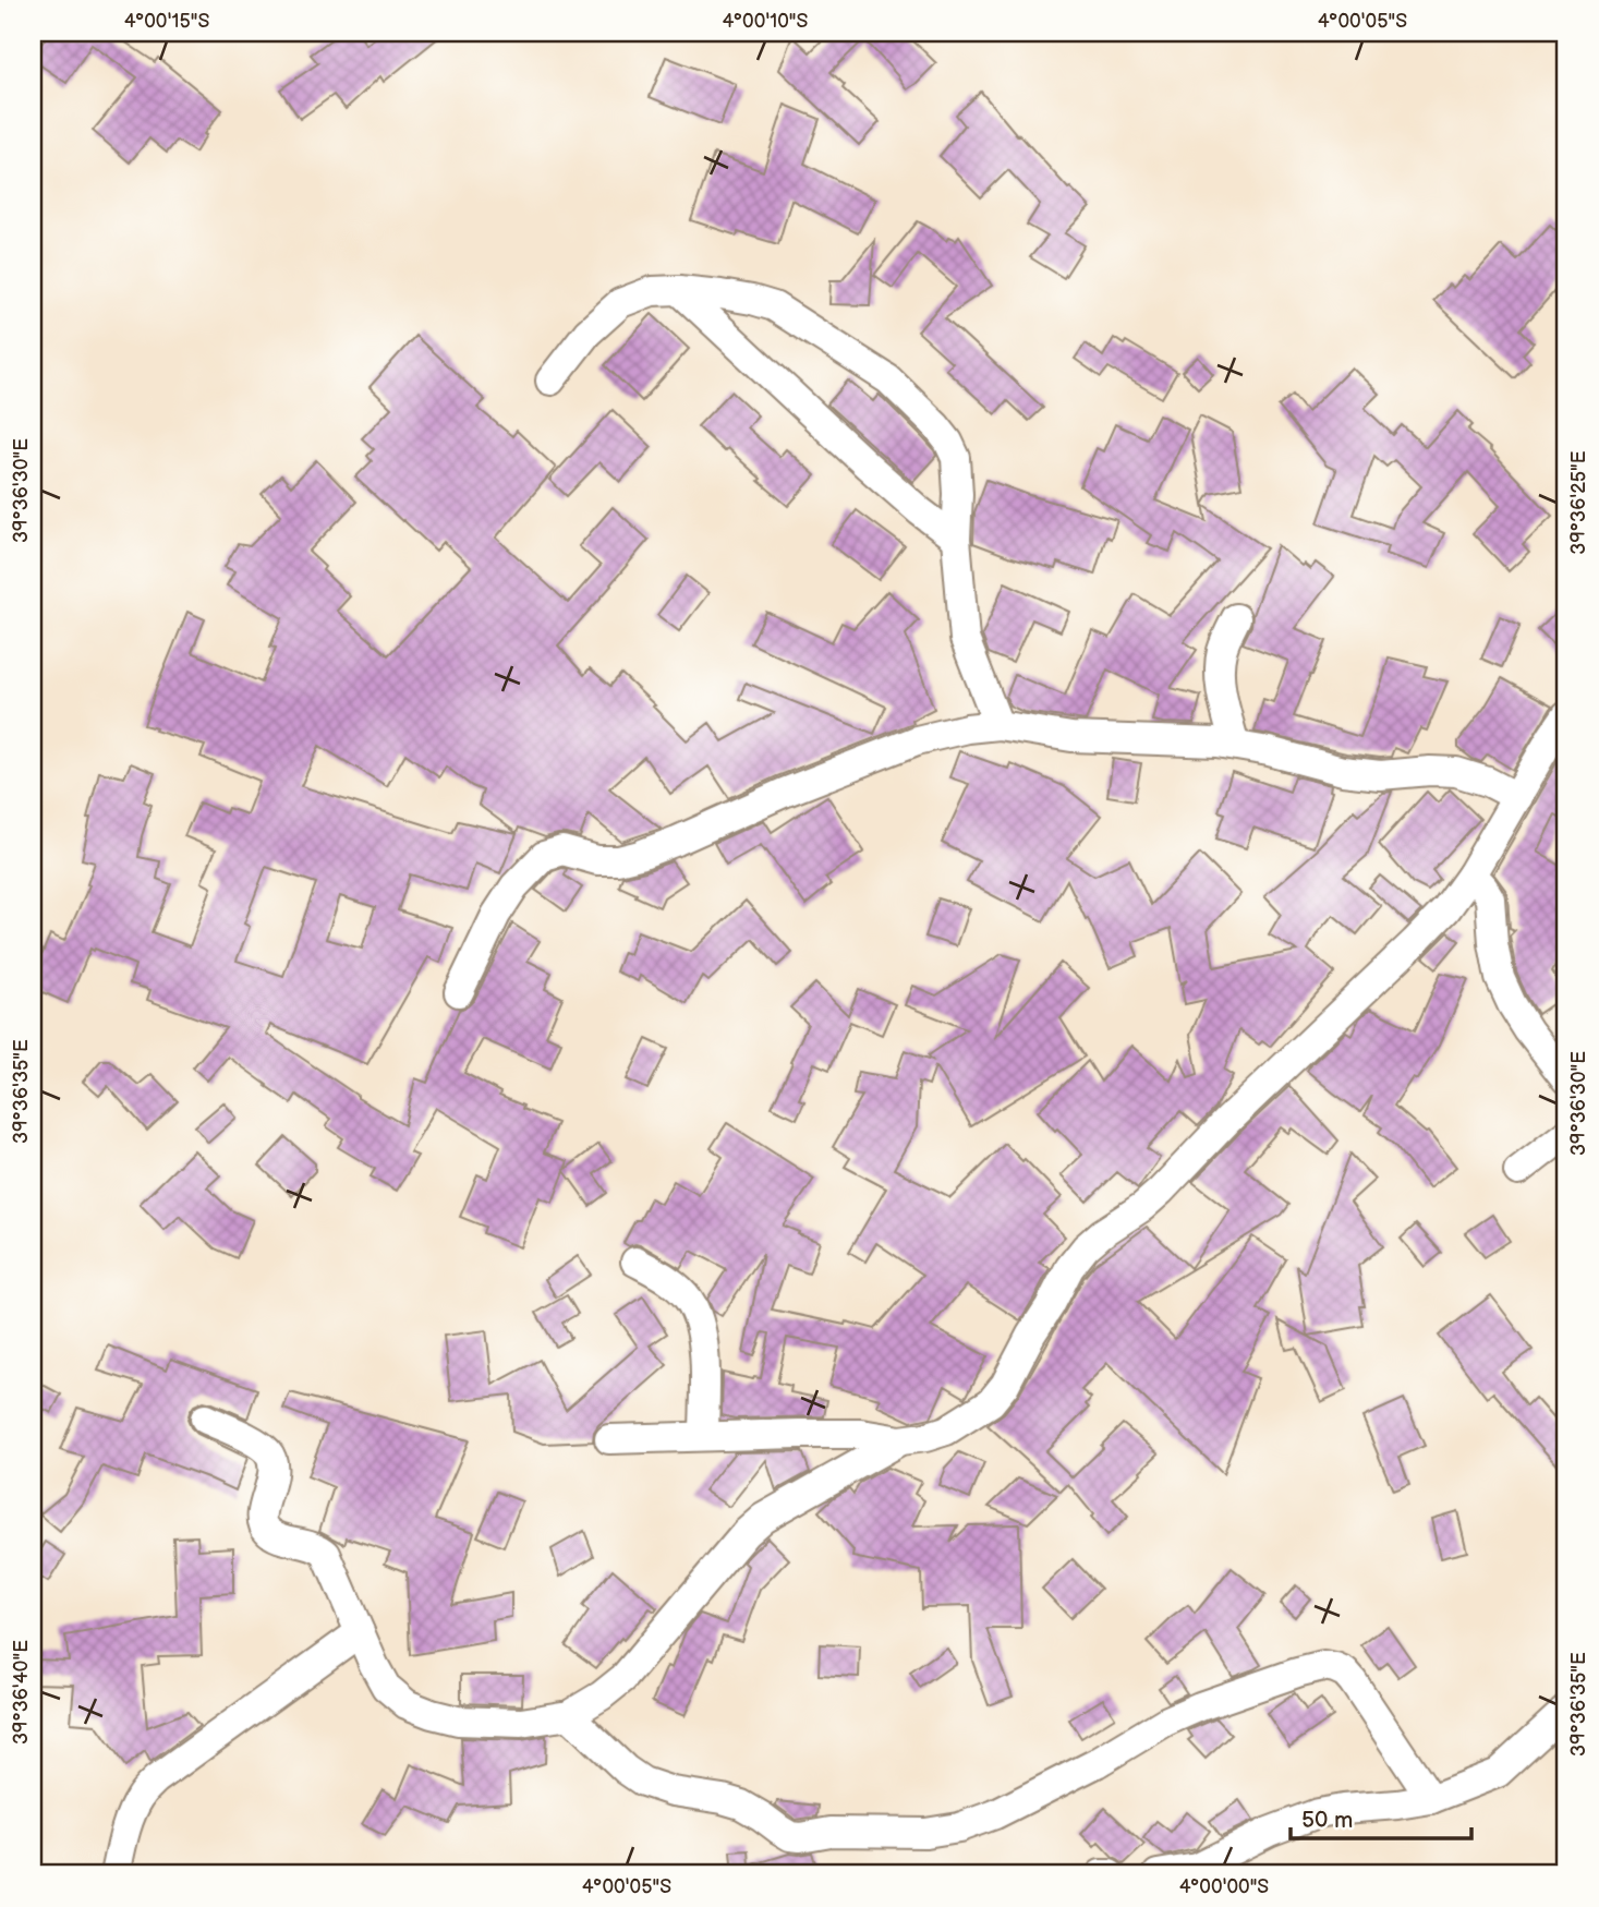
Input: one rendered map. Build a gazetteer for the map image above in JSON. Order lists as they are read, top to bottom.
{
  "scale_bar": "50 m",
  "coordinates": [
    "4°00'15\"S",
    "4°00'10\"S",
    "4°00'05\"S",
    "39°36'30\"E",
    "39°36'25\"E",
    "39°36'35\"E",
    "39°36'40\"E",
    "4°00'00\"S"
  ]
}
